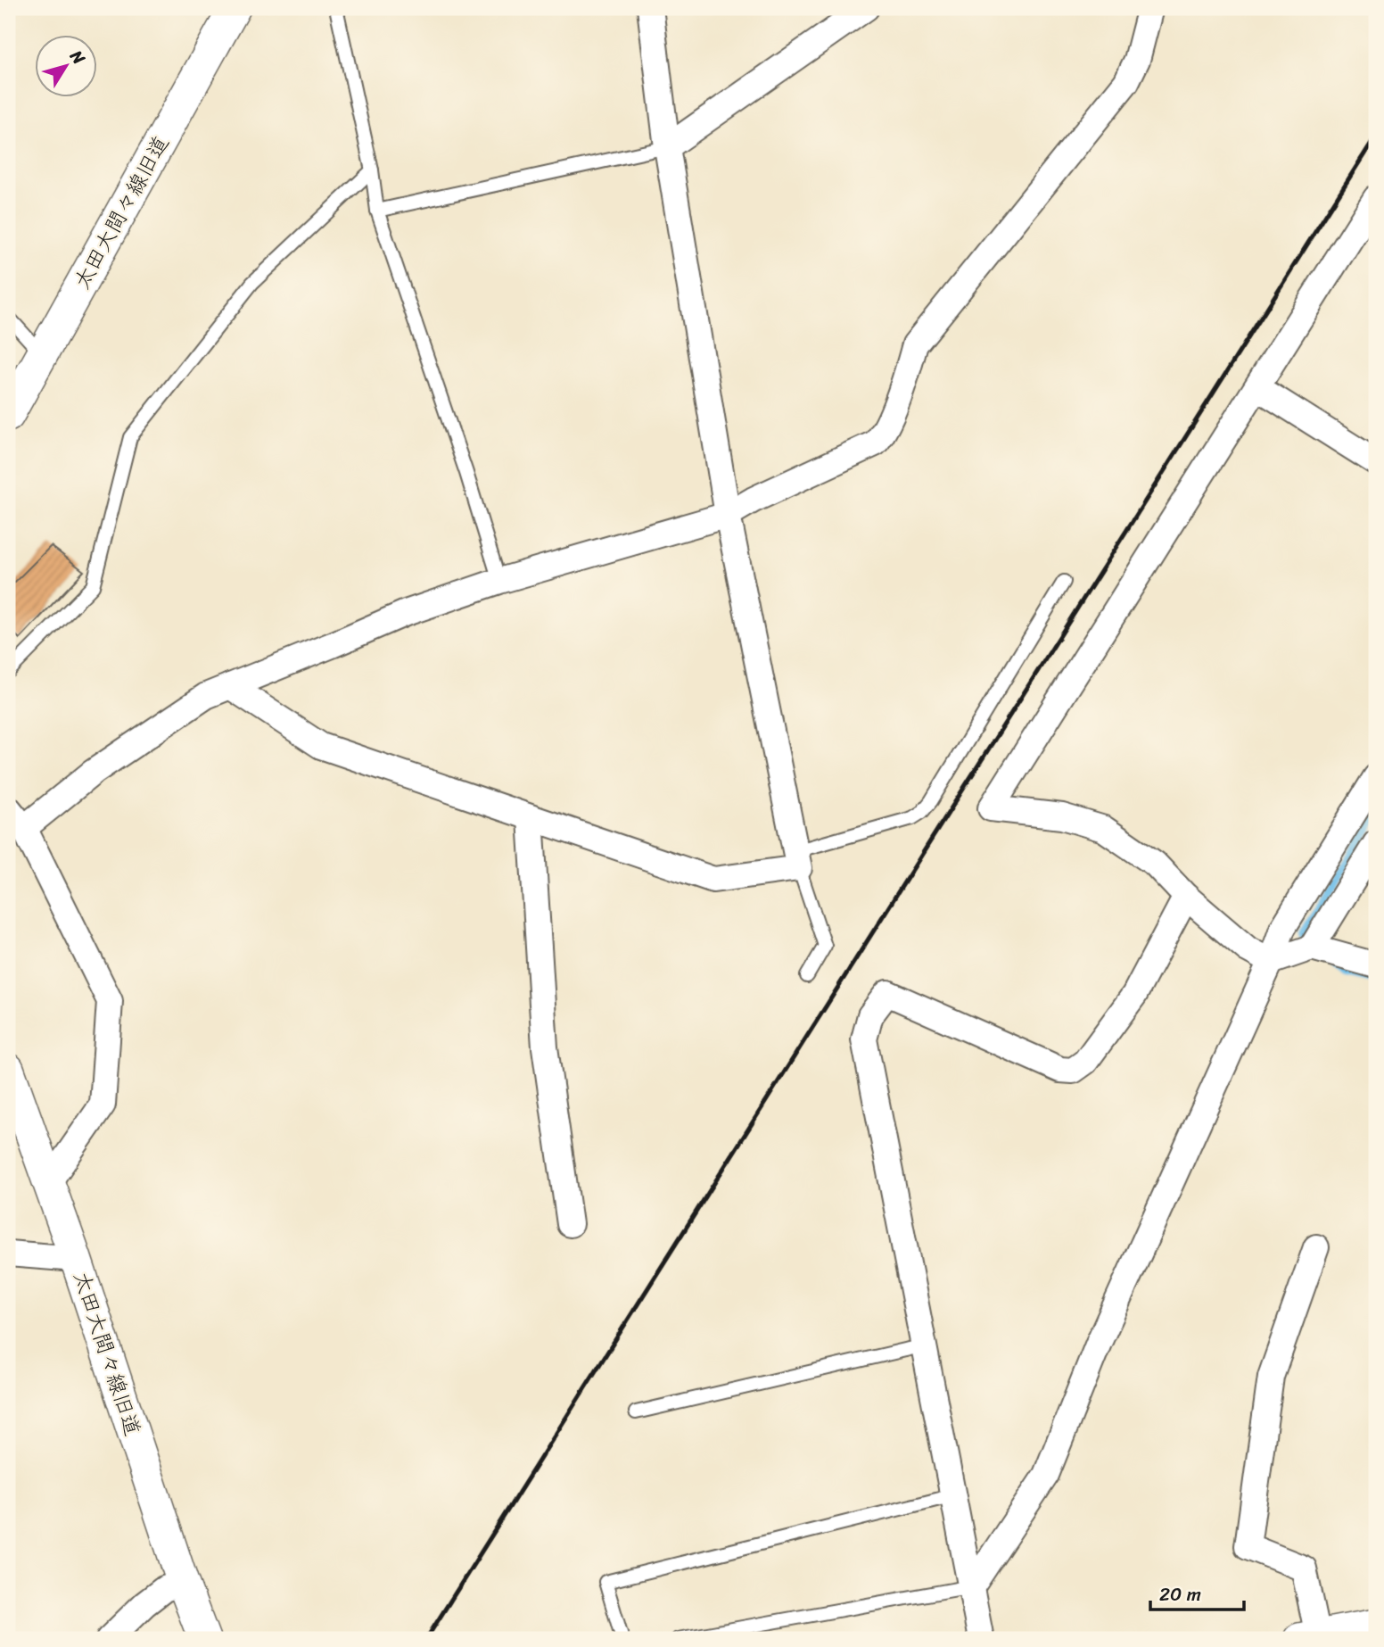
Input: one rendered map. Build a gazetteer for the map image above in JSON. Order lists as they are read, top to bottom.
{
  "streets": {
    "street": ["太田大間々線旧道"]
  },
  "scale_bar": "20 m",
  "north": "top right"
}
